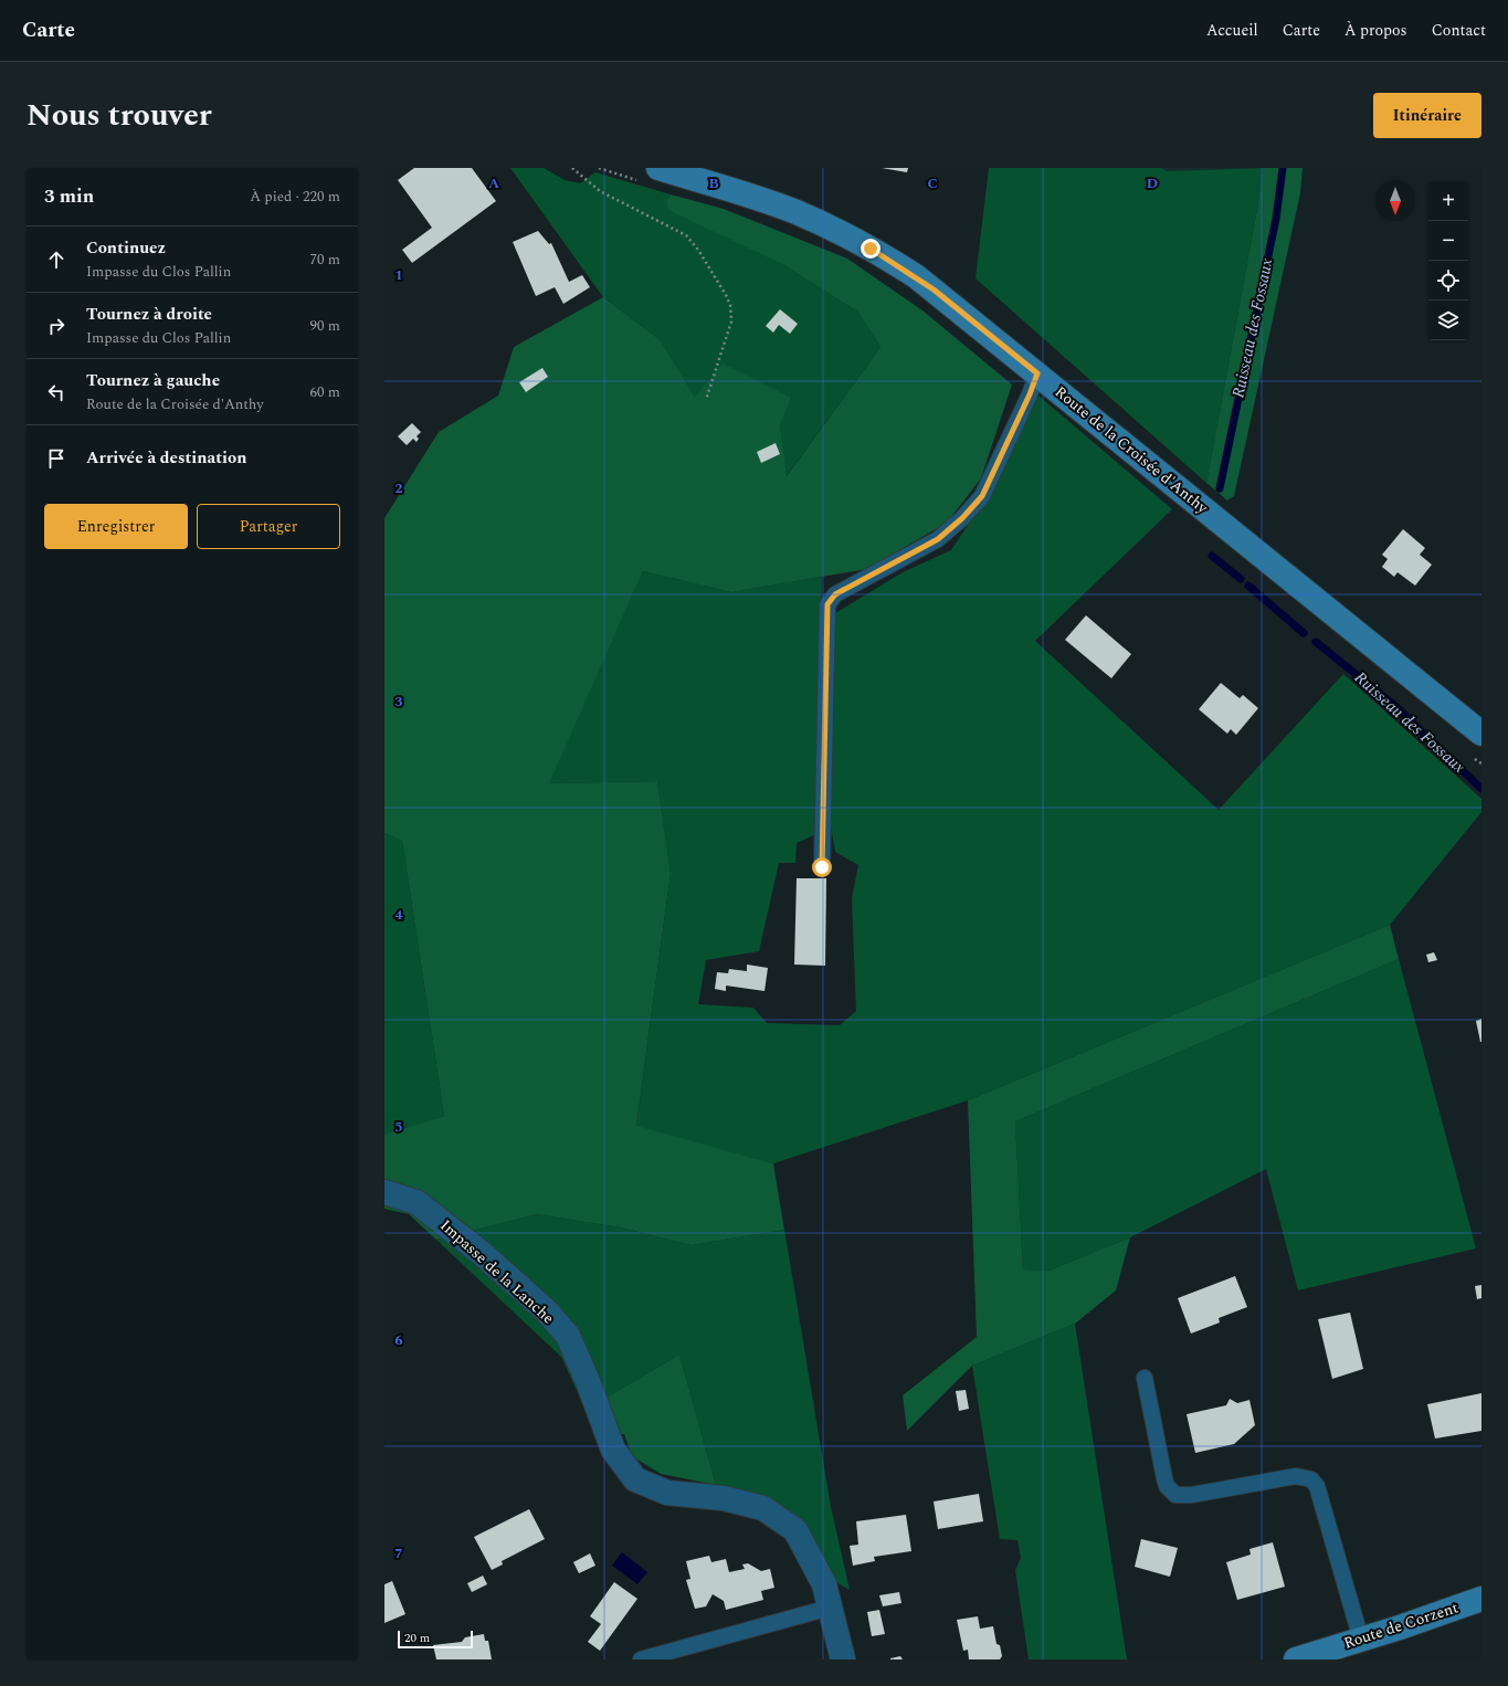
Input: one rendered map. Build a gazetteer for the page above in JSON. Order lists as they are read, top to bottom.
{
  "streets": {
    "street": ["Route de la Croisée d'Anthy", "Impasse de la Lanche", "Route de Corzent"]
  },
  "water": ["Ruisseau des Fossaux"],
  "scale_bar": "20 m",
  "north": "bottom",
  "page": {
    "header": "Carte",
    "nav": [
      "Accueil",
      "Carte",
      "À propos",
      "Contact"
    ],
    "title": "Nous trouver",
    "buttons": [
      "Itinéraire",
      ["Enregistrer", "Partager"]
    ],
    "heading": ["3 min", "À pied · 220 m"],
    "map_buttons": ["+", "−"],
    "list": [
      ["Continuez", "Impasse du Clos Pallin", "70 m"],
      ["Tournez à droite", "Impasse du Clos Pallin", "90 m"],
      ["Tournez à gauche", "Route de la Croisée d'Anthy", "60 m"],
      "Arrivée à destination"
    ],
    "scale": "20 m"
  },
  "grid": {
    "columns": [
      "A",
      "B",
      "C",
      "D"
    ],
    "rows": [
      "1",
      "2",
      "3",
      "4",
      "5",
      "6",
      "7"
    ]
  }
}
